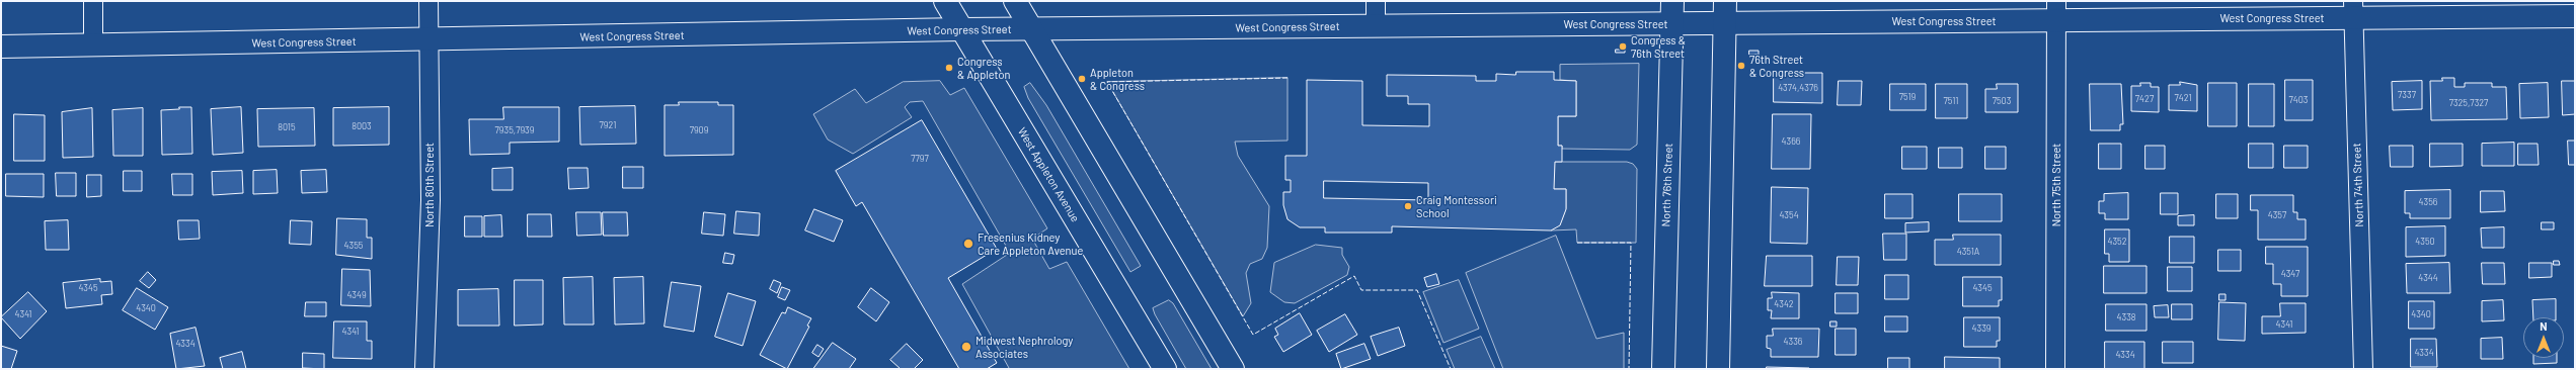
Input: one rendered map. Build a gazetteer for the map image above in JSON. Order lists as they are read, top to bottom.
{
  "streets": {
    "street": [
      "West Congress Street",
      "West Appleton Avenue",
      "North 80th Street",
      "North 76th Street",
      "North 75th Street",
      "North 74th Street"
    ]
  },
  "crossings": [
    ["West Congress Street", "West Appleton Avenue"],
    ["West Congress Street", "North 80th Street"],
    ["West Congress Street", "North 76th Street"],
    ["West Congress Street", "North 75th Street"],
    ["West Congress Street", "North 74th Street"]
  ],
  "places": [
    "Congress & 76th Street",
    "76th Street & Congress",
    "Congress & Appleton",
    "Appleton & Congress",
    "Craig Montessori School",
    "Fresenius Kidney Care Appleton Avenue",
    "Midwest Nephrology Associates"
  ],
  "house_numbers": [
    "4374,4376",
    "7337",
    "7519",
    "7421",
    "7427",
    "7403",
    "7511",
    "7503",
    "7325,7327",
    "7921",
    "8003",
    "8015",
    "7935,7939",
    "7909",
    "4366",
    "7797",
    "4356",
    "4354",
    "4357",
    "4352",
    "4350",
    "4355",
    "4351A",
    "4347",
    "4344",
    "4345",
    "4345",
    "4349",
    "4342",
    "4340",
    "4341",
    "4340",
    "4338",
    "4341",
    "4339",
    "4341",
    "4336",
    "4334",
    "4334",
    "4334"
  ],
  "north": "top"
}
